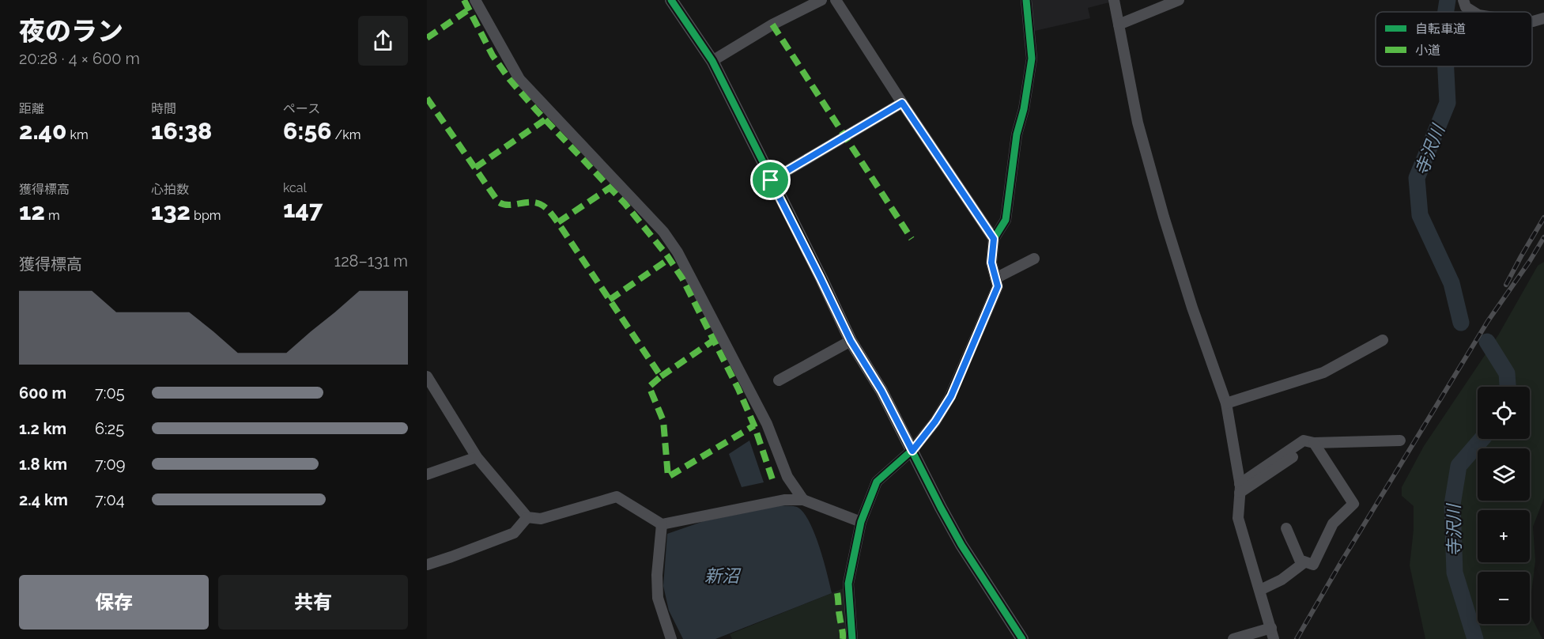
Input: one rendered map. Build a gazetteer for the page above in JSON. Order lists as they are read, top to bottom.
{
  "water": ["寺沢川", "新沼"],
  "legend": ["自転車道", "小道"],
  "page": {
    "heading": ["夜のラン", "20:28 · 4 × 600 m"],
    "stats": [
      ["距離", "2.40 km"],
      ["時間", "16:38"],
      ["ペース", "6:56 /km"],
      ["獲得標高", "12 m"],
      ["心拍数", "132 bpm"],
      ["kcal", "147"]
    ],
    "chart": ["獲得標高", "128–131 m"],
    "list": [
      {
        "name": "600 m",
        "note": "7:05"
      },
      {
        "name": "1.2 km",
        "note": "6:25"
      },
      {
        "name": "1.8 km",
        "note": "7:09"
      },
      {
        "name": "2.4 km",
        "note": "7:04"
      }
    ],
    "map_buttons": ["+", "−"],
    "buttons": ["保存", "共有"]
  }
}
